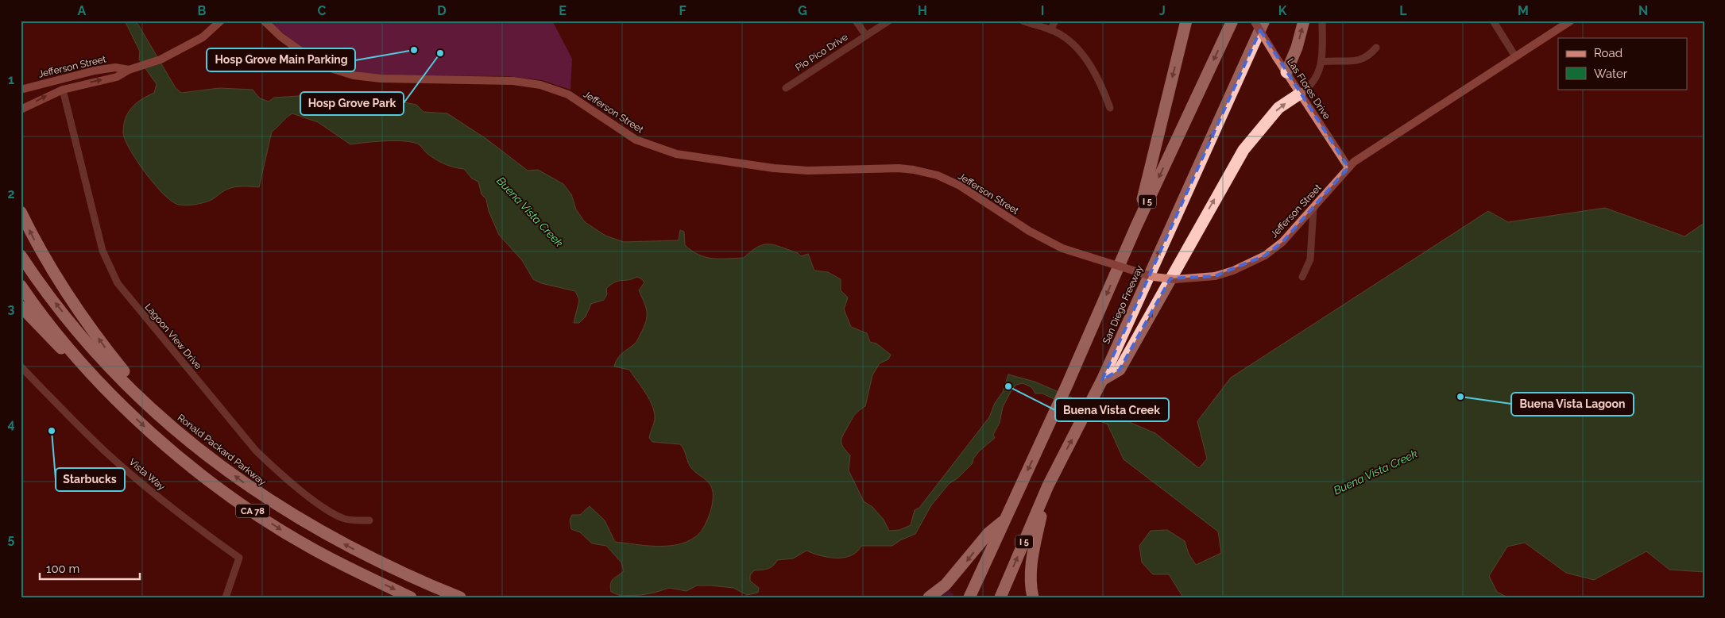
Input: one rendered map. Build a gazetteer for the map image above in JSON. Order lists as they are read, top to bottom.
{
  "streets": {
    "highway": [
      "I 5",
      "San Diego Freeway",
      "Ronald Packard Parkway",
      "CA 78"
    ],
    "main road": ["Jefferson Street", "Las Flores Drive"],
    "street": ["Pio Pico Drive", "Lagoon View Drive", "Vista Way"]
  },
  "crossings": [
    ["Jefferson Street", "Las Flores Drive"],
    ["Jefferson Street", "Lagoon View Drive"]
  ],
  "water": ["Buena Vista Creek"],
  "places": [
    "Hosp Grove Main Parking",
    "Hosp Grove Park",
    "Buena Vista Creek",
    "Buena Vista Lagoon",
    "Starbucks"
  ],
  "legend": ["Road", "Water"],
  "scale_bar": "100 m",
  "grid": {
    "columns": [
      "A",
      "B",
      "C",
      "D",
      "E",
      "F",
      "G",
      "H",
      "I",
      "J",
      "K",
      "L",
      "M",
      "N"
    ],
    "rows": [
      "1",
      "2",
      "3",
      "4",
      "5"
    ]
  }
}
